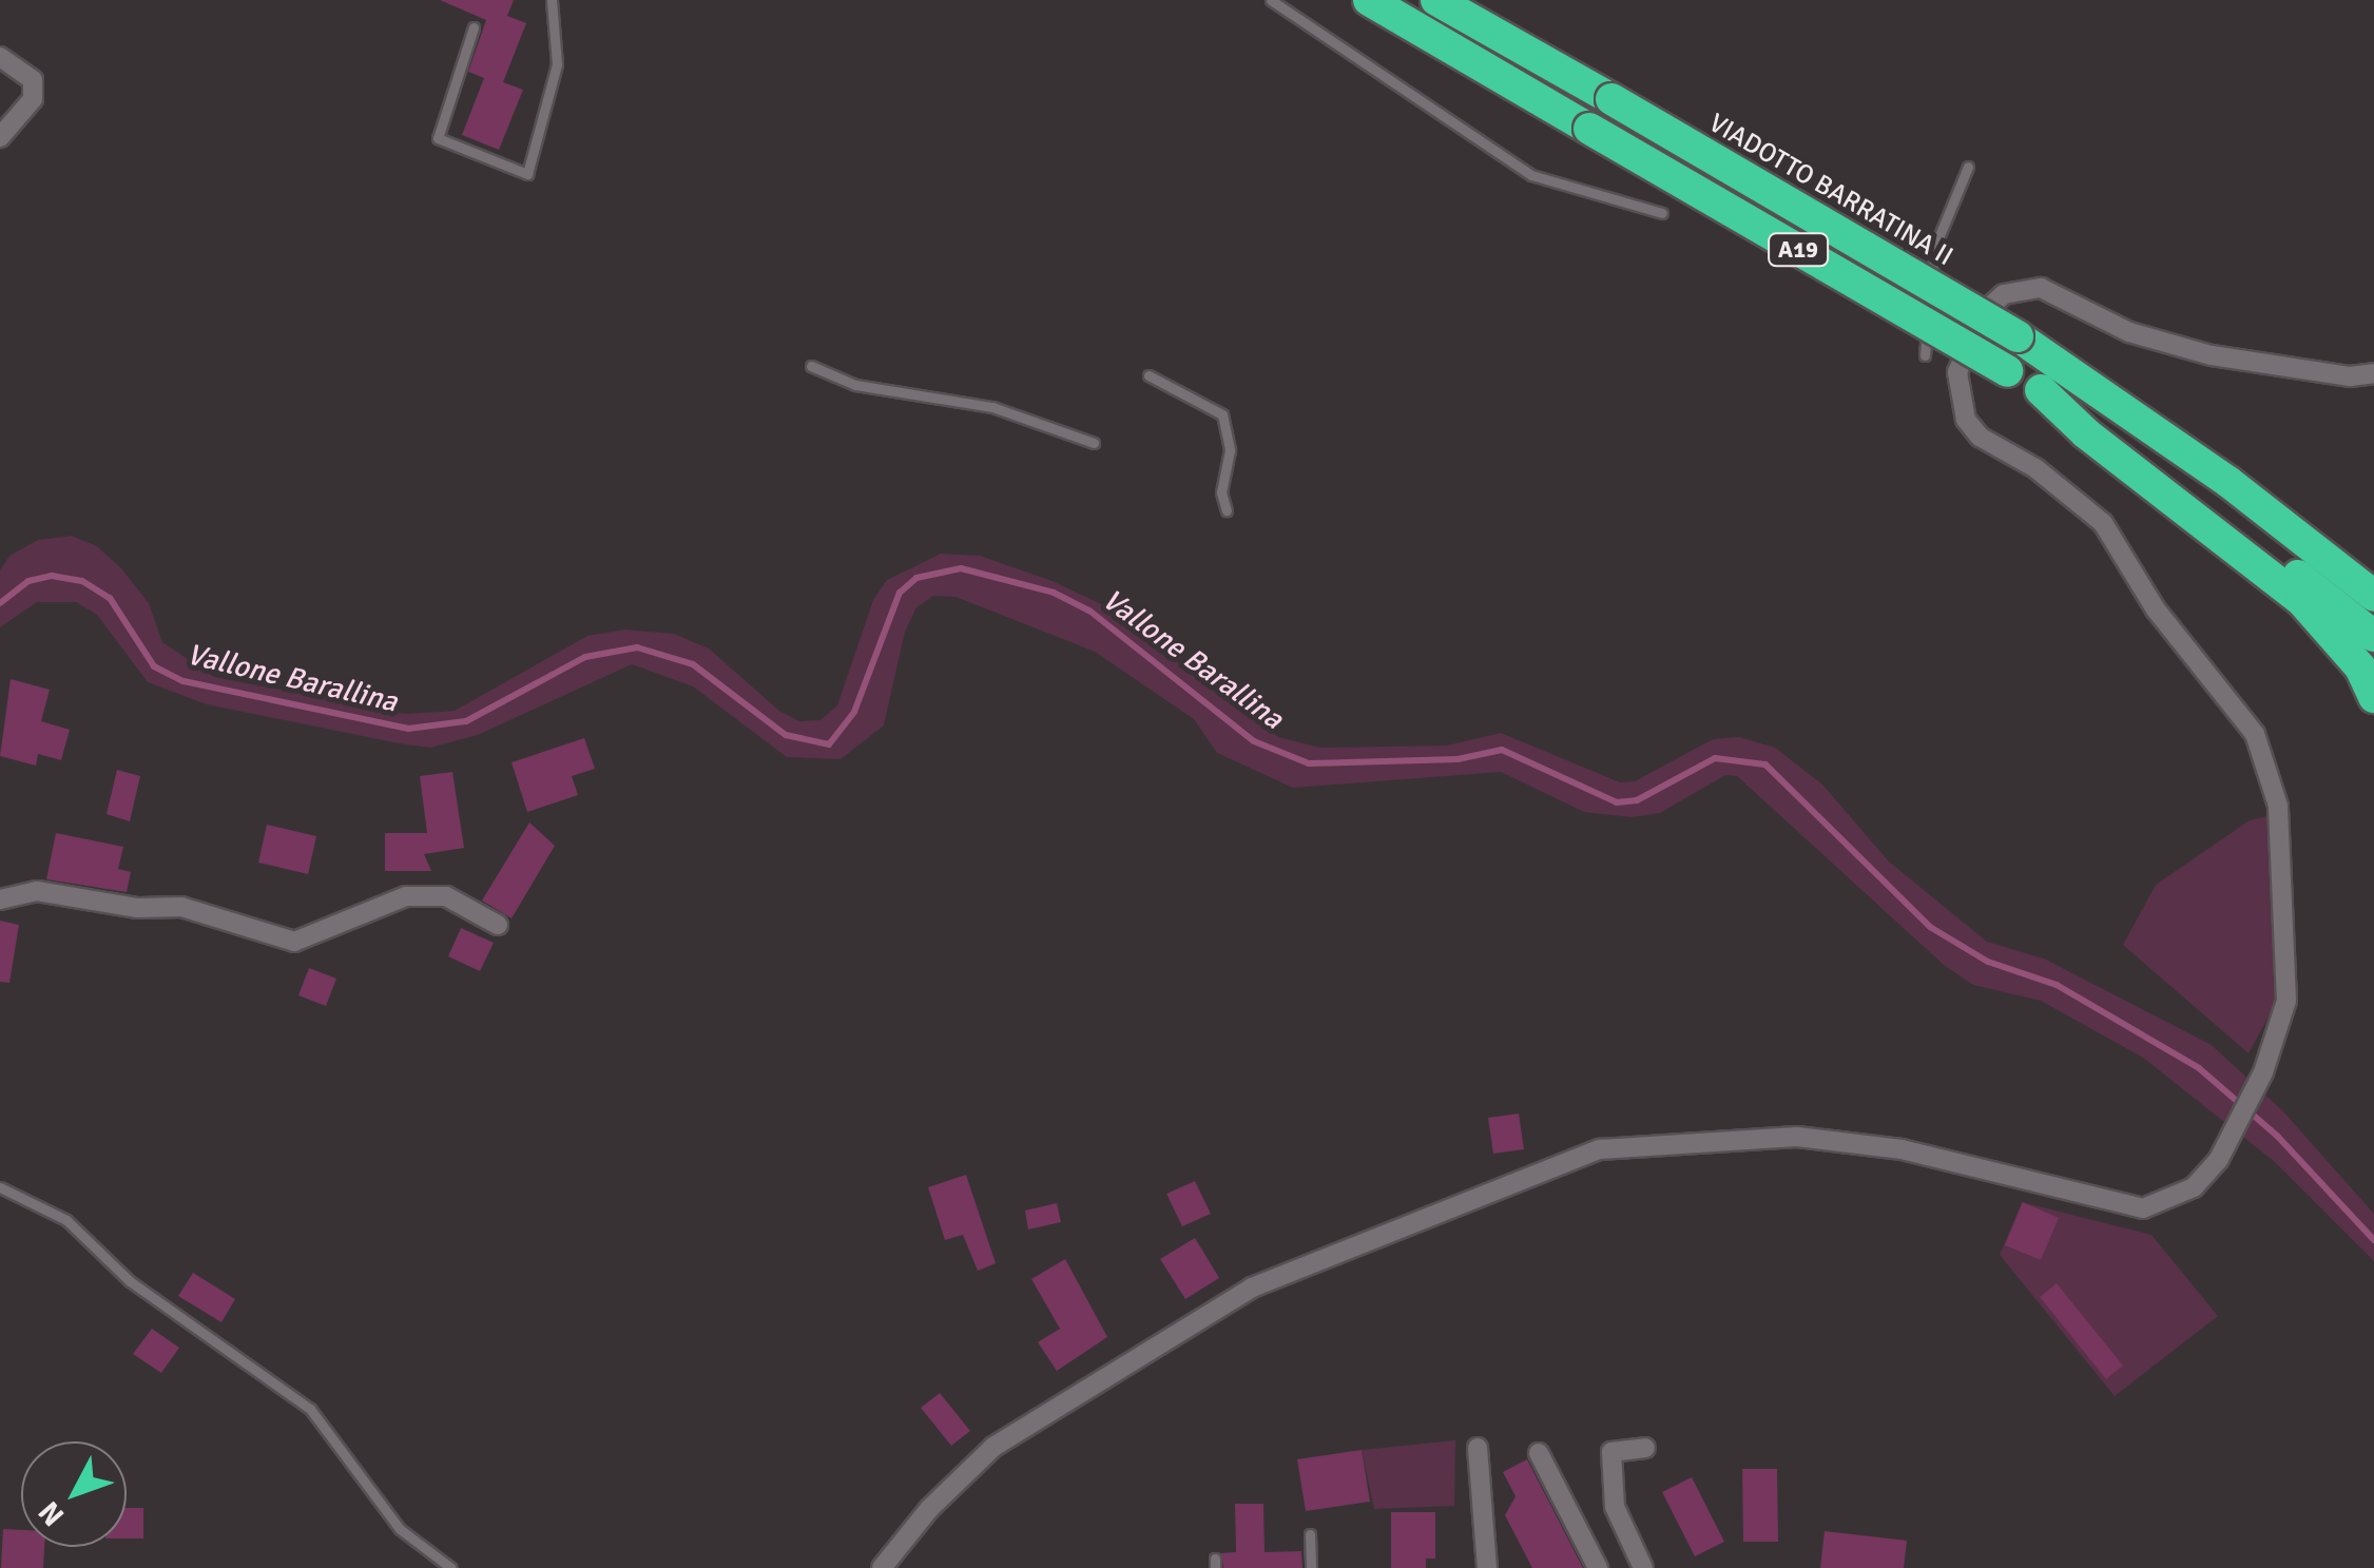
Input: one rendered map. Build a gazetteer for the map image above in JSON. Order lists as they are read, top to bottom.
{
  "streets": {
    "highway": ["VIADOTTO BARRATINA II", "A19"]
  },
  "water": ["Vallone Barallina"],
  "north": "bottom left"
}
